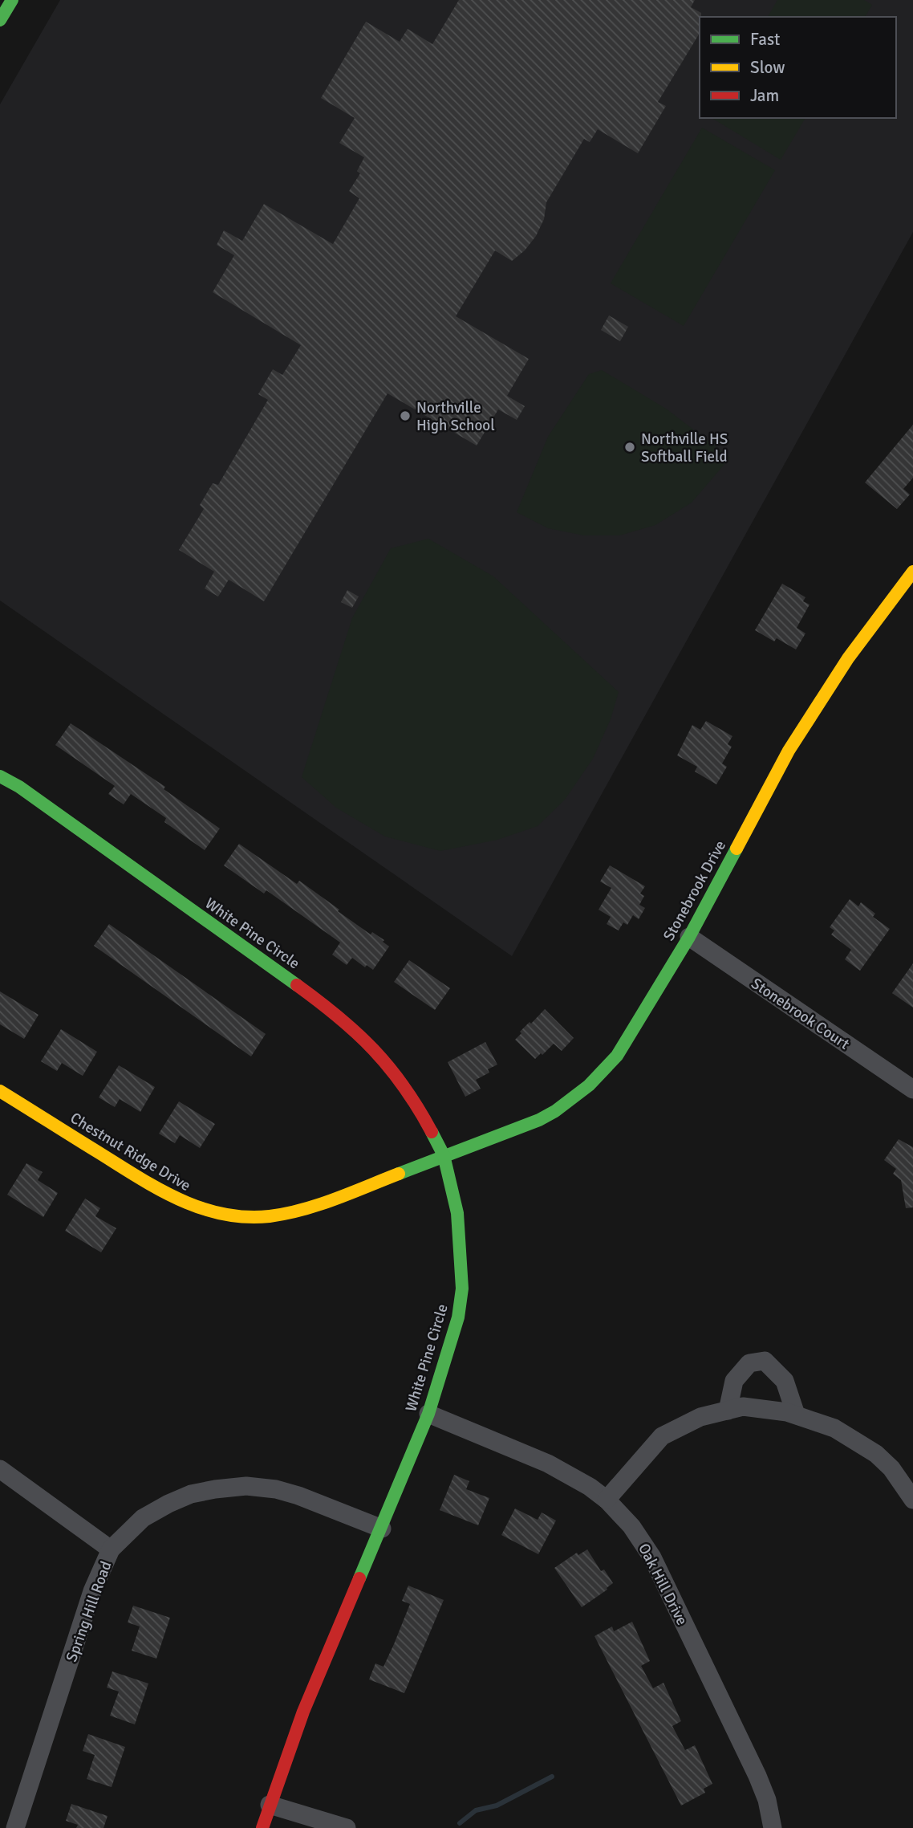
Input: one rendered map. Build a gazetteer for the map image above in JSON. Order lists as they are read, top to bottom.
{
  "streets": {
    "street": [
      "Stonebrook Drive",
      "White Pine Circle",
      "Stonebrook Court",
      "Chestnut Ridge Drive",
      "Oak Hill Drive",
      "Spring Hill Road"
    ]
  },
  "crossings": [
    ["Stonebrook Drive", "White Pine Circle"],
    ["Stonebrook Drive", "Stonebrook Court"],
    ["Stonebrook Drive", "Chestnut Ridge Drive"],
    ["White Pine Circle", "Chestnut Ridge Drive"],
    ["White Pine Circle", "Oak Hill Drive"],
    ["White Pine Circle", "Spring Hill Road"]
  ],
  "places": ["Northville High School", "Northville HS Softball Field"],
  "legend": ["Fast", "Slow", "Jam"]
}
